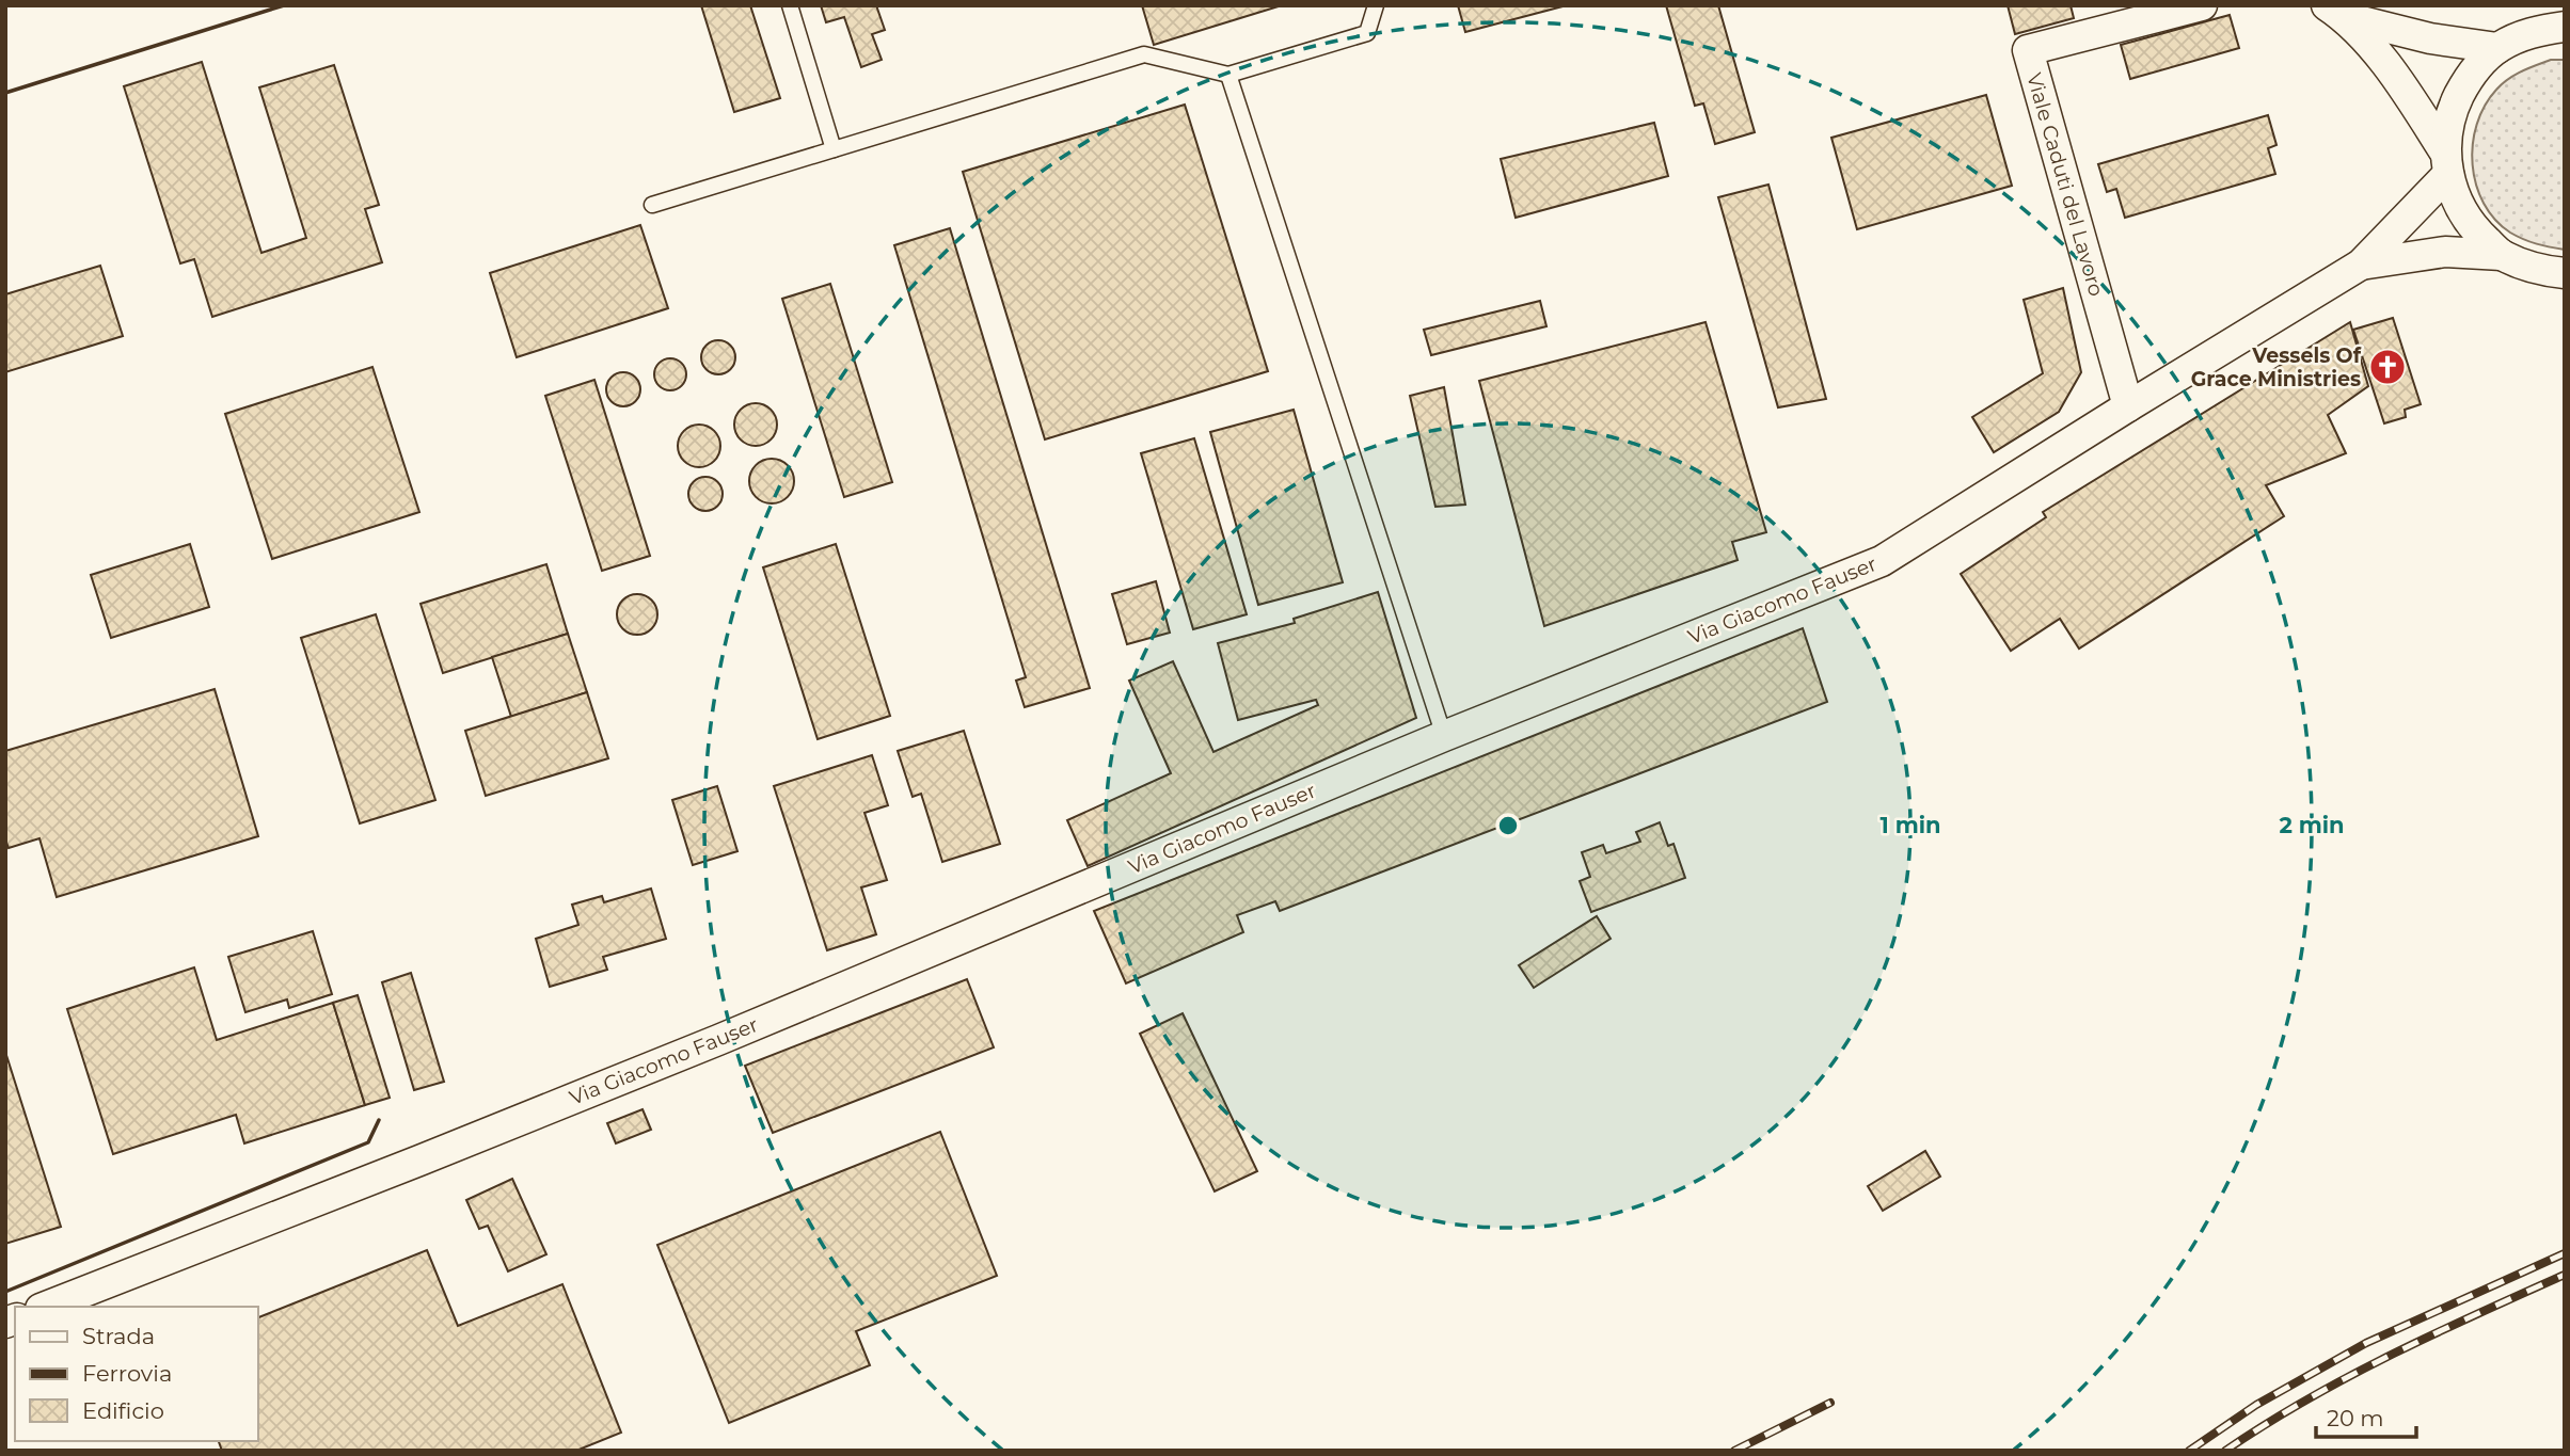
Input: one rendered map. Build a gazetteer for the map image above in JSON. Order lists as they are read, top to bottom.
{
  "streets": {
    "street": ["Viale Caduti del Lavoro", "Via Giacomo Fauser"]
  },
  "crossings": [
    ["Viale Caduti del Lavoro", "Via Giacomo Fauser"]
  ],
  "places": {
    "church": ["Vessels Of Grace Ministries"]
  },
  "legend": ["Strada", "Ferrovia", "Edificio"],
  "scale_bar": "20 m",
  "rings": ["1 min", "2 min"]
}
